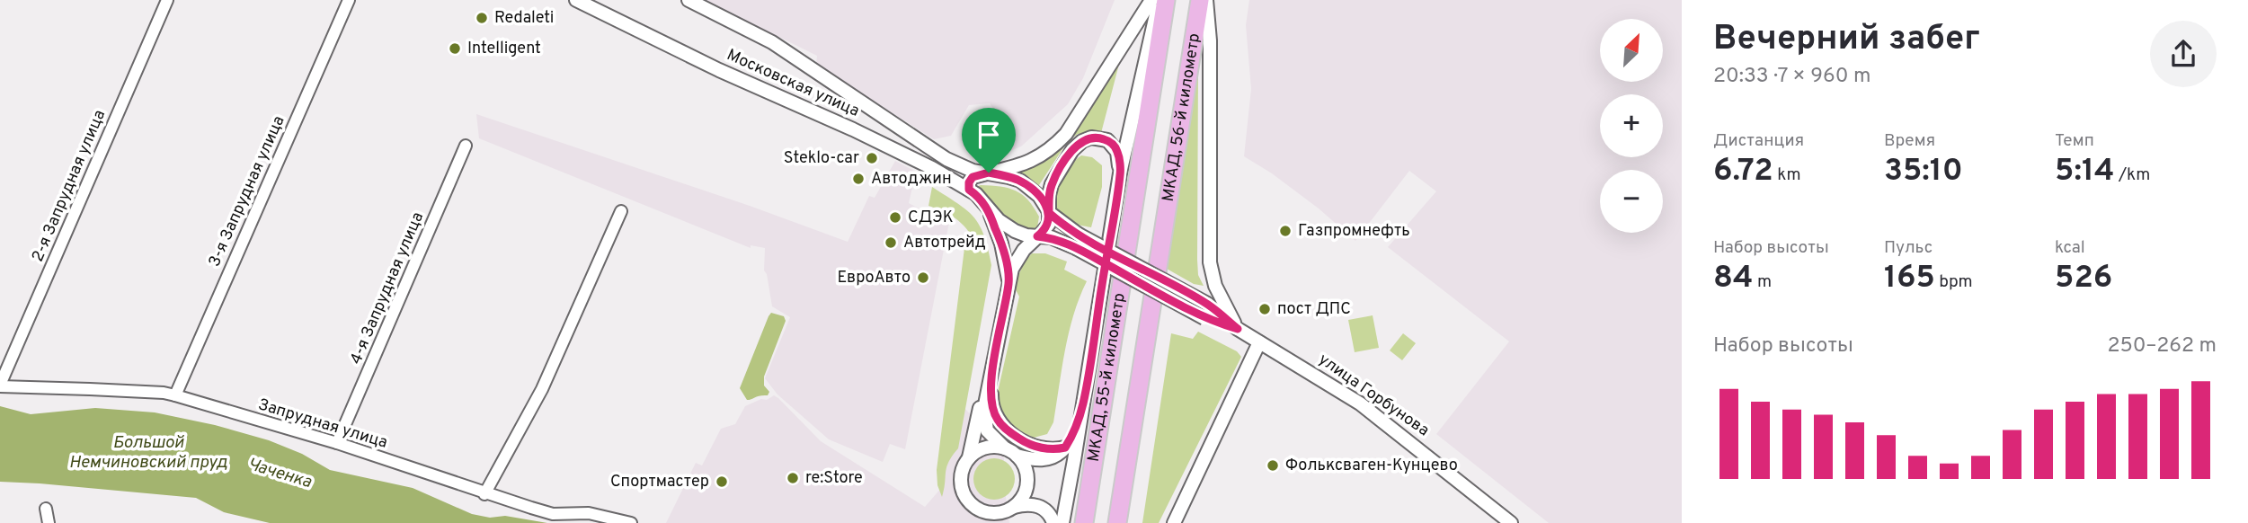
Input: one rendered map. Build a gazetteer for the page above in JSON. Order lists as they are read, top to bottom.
{
  "streets": {
    "highway": ["МКАД, 56-й километр", "МКАД, 55-й километр"],
    "street": [
      "Московская улица",
      "2-я Запрудная улица",
      "3-я Запрудная улица",
      "4-я Запрудная улица",
      "улица Горбунова",
      "Запрудная улица"
    ]
  },
  "crossings": [
    ["Московская улица", "улица Горбунова"],
    ["2-я Запрудная улица", "Запрудная улица"],
    ["3-я Запрудная улица", "Запрудная улица"],
    ["4-я Запрудная улица", "Запрудная улица"]
  ],
  "water": ["Большой Немчиновский пруд", "Чаченка"],
  "places": [
    "Redaleti",
    "Intelligent",
    "Steklo-car",
    "Автоджин",
    "СДЭК",
    "Газпромнефть",
    "Автотрейд",
    "ЕвроАвто",
    "пост ДПС",
    "Фольксваген-Кунцево",
    "re:Store",
    "Спортмастер"
  ],
  "north": "top right",
  "page": {
    "heading": ["Вечерний забег", "20:33 · 7 × 960 m"],
    "map_buttons": ["+", "−"],
    "stats": [
      ["Дистанция", "6.72 km"],
      ["Время", "35:10"],
      ["Темп", "5:14 /km"],
      ["Набор высоты", "84 m"],
      ["Пульс", "165 bpm"],
      ["kcal", "526"]
    ],
    "chart": ["Набор высоты", "250–262 m"]
  }
}
